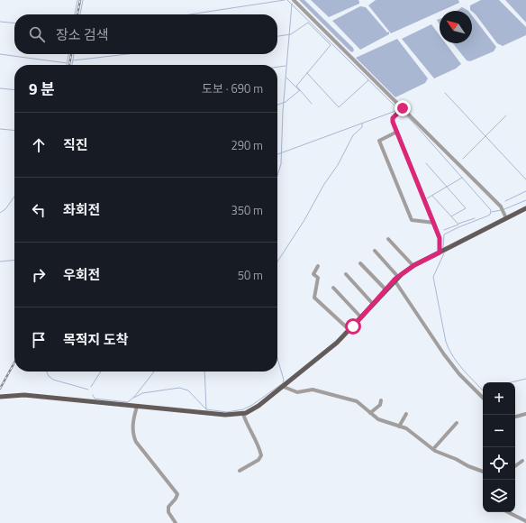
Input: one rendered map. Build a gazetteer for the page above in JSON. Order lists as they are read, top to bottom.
{
  "north": "top left",
  "page": {
    "search": "장소 검색",
    "heading": ["9 분", "도보 · 690 m"],
    "list": [
      ["직진", "290 m"],
      ["좌회전", "350 m"],
      ["우회전", "50 m"],
      "목적지 도착"
    ],
    "map_buttons": ["+", "−"]
  }
}
